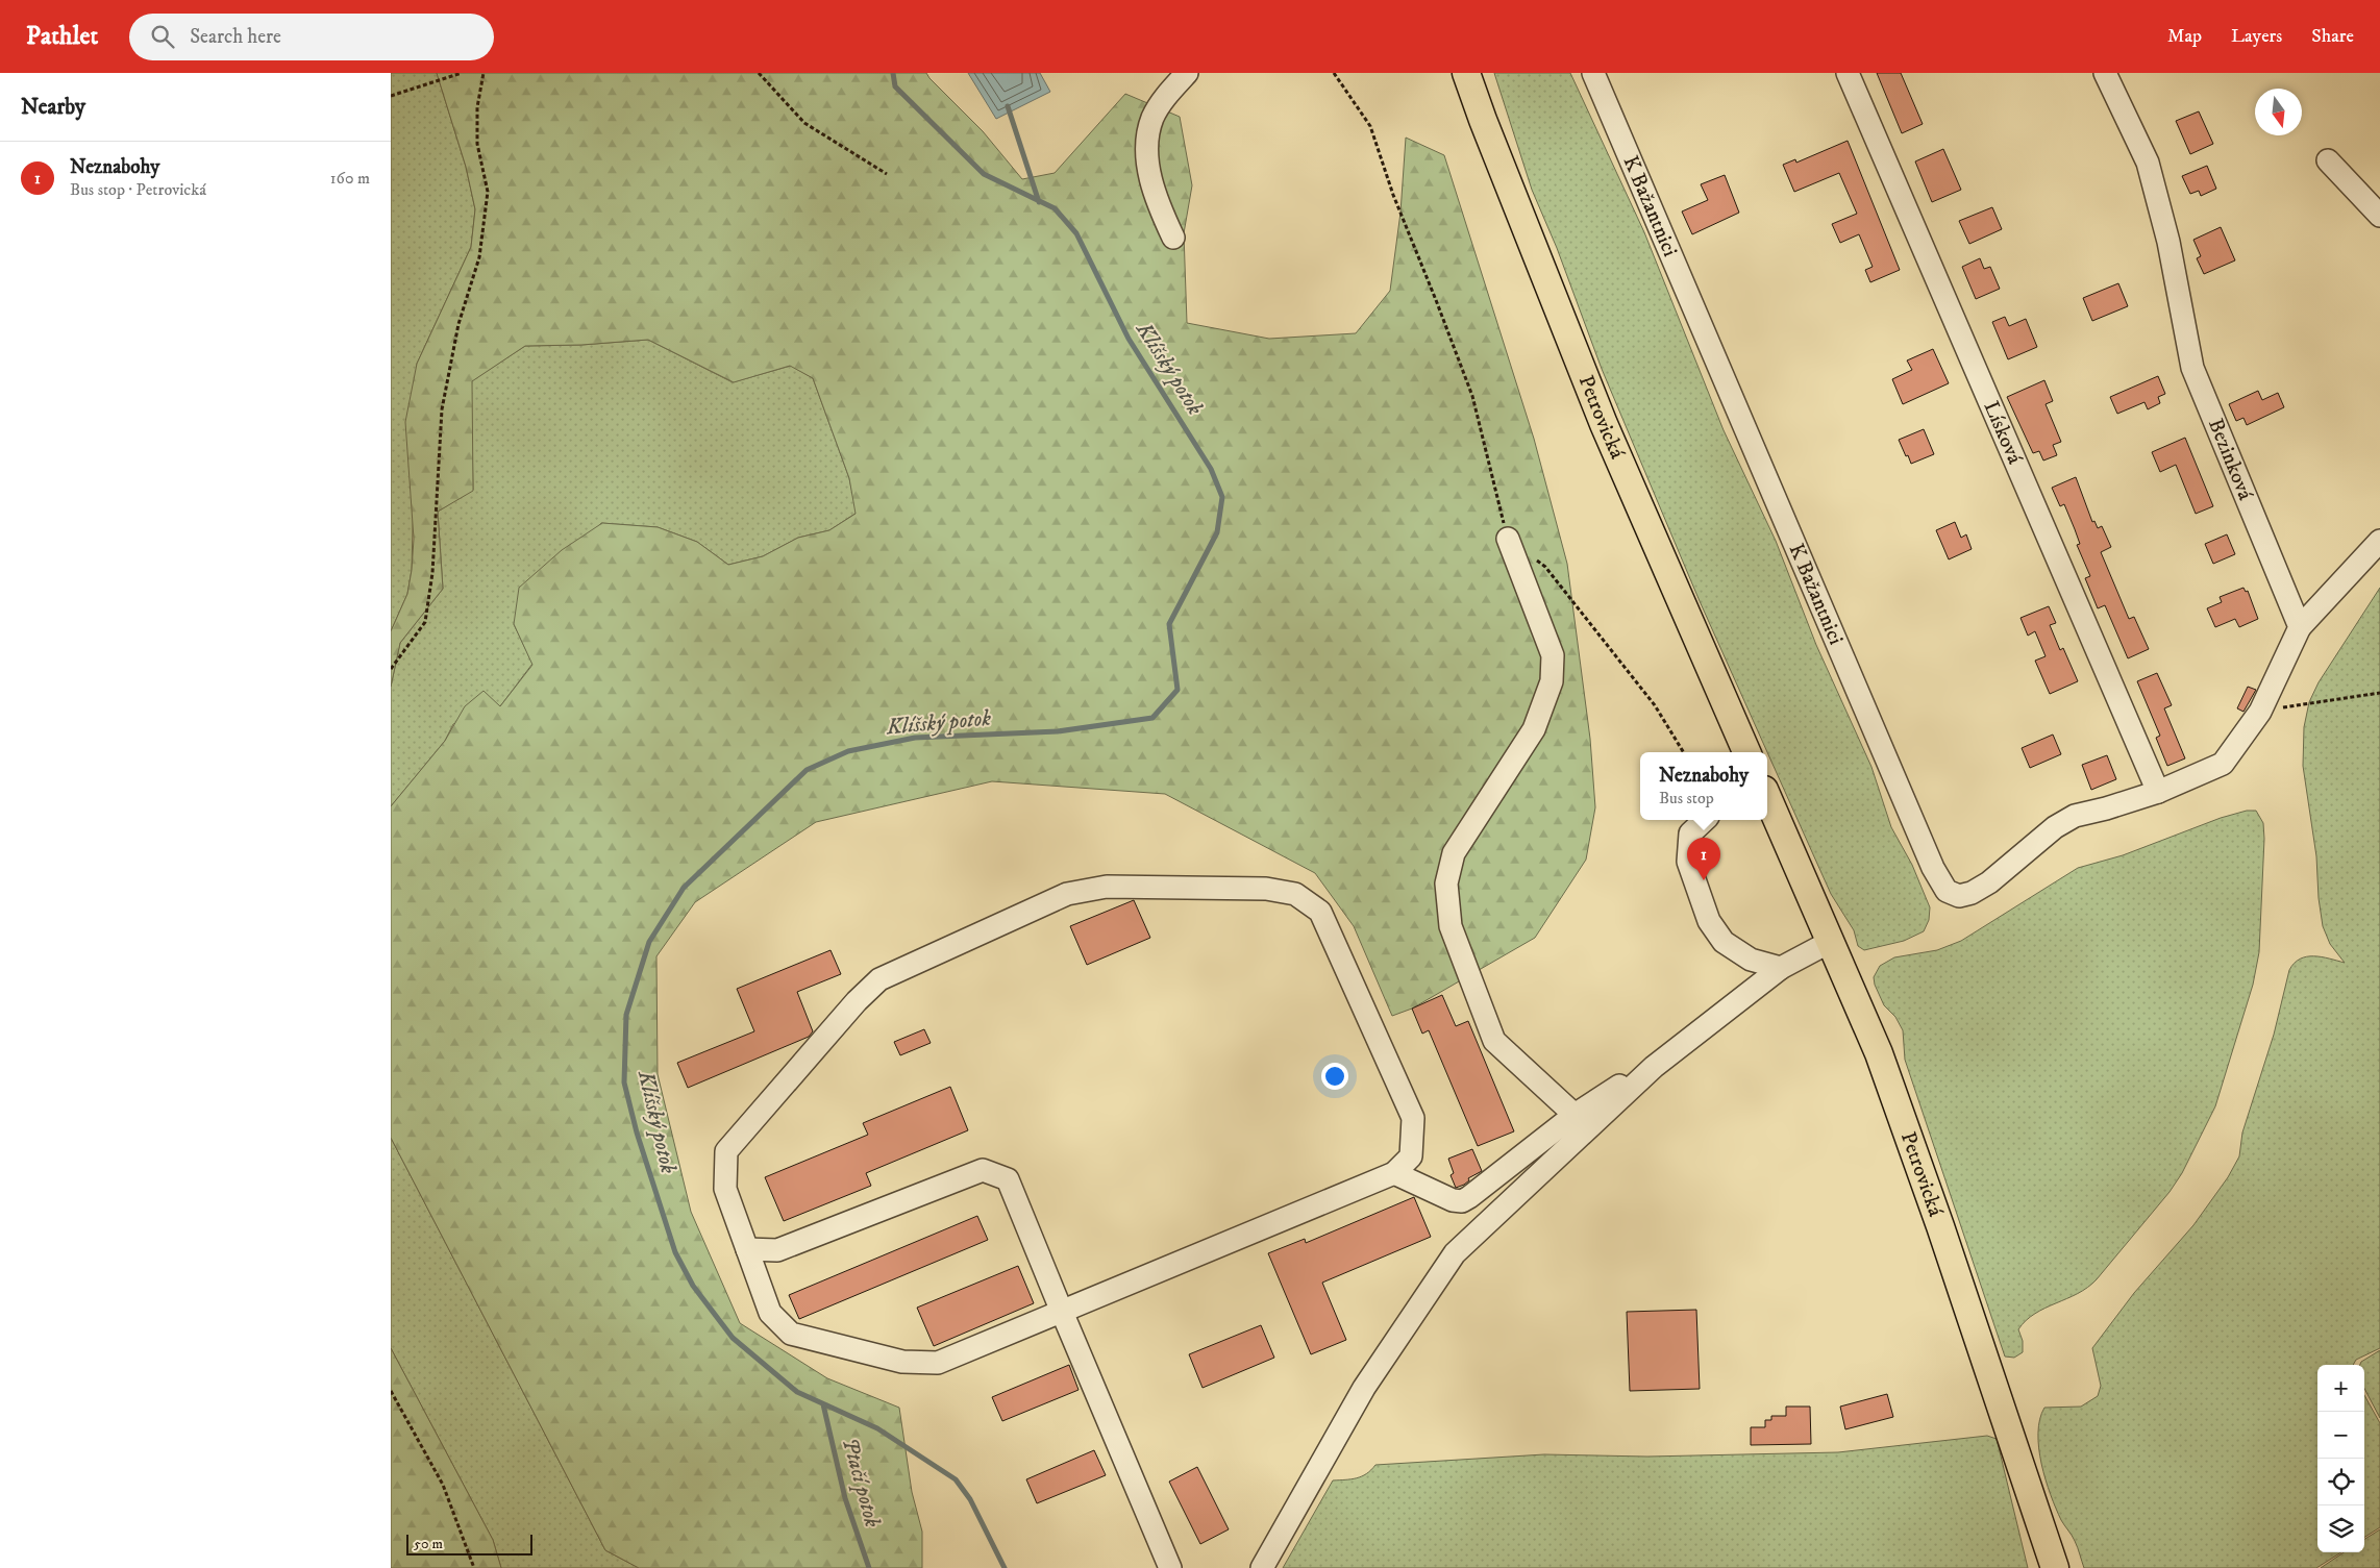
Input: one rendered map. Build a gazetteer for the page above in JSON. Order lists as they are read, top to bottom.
{
  "streets": {
    "main road": ["Petrovická"],
    "street": ["K Bažantnici", "Lísková", "Bezinková"]
  },
  "crossings": [
    ["K Bažantnici", "Lísková"]
  ],
  "water": ["Klíšský potok", "Ptačí potok"],
  "scale_bar": "50 m",
  "north": "bottom",
  "page": {
    "header": "Pathlet",
    "search": "Search here",
    "nav": ["Map", "Layers", "Share"],
    "heading": "Nearby",
    "list": [
      {
        "mark": "1",
        "name": "Neznabohy",
        "note": "Bus stop · Petrovická",
        "value": "160 m"
      }
    ],
    "popup": ["Neznabohy", "Bus stop"],
    "pins": "1",
    "map_buttons": ["+", "−"],
    "scale": "50 m"
  }
}
